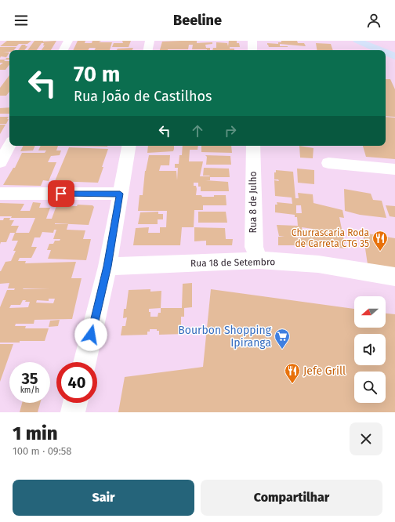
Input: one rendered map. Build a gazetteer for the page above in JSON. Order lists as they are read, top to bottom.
{
  "streets": {
    "street": ["Rua 8 de Julho", "Rua 18 de Setembro"]
  },
  "crossings": [
    ["Rua 8 de Julho", "Rua 18 de Setembro"]
  ],
  "places": {
    "restaurant": ["Churrascaria Roda de Carreta CTG 35", "Jefe Grill"],
    "supermarket": ["Bourbon Shopping Ipiranga"]
  },
  "north": "left",
  "page": {
    "header": "Beeline",
    "turn": ["70 m", "Rua João de Castilhos"],
    "speed": "35 km/h",
    "limit": "40",
    "heading": ["1 min", "100 m · 09:58"],
    "buttons": ["Sair", "Compartilhar"]
  }
}
